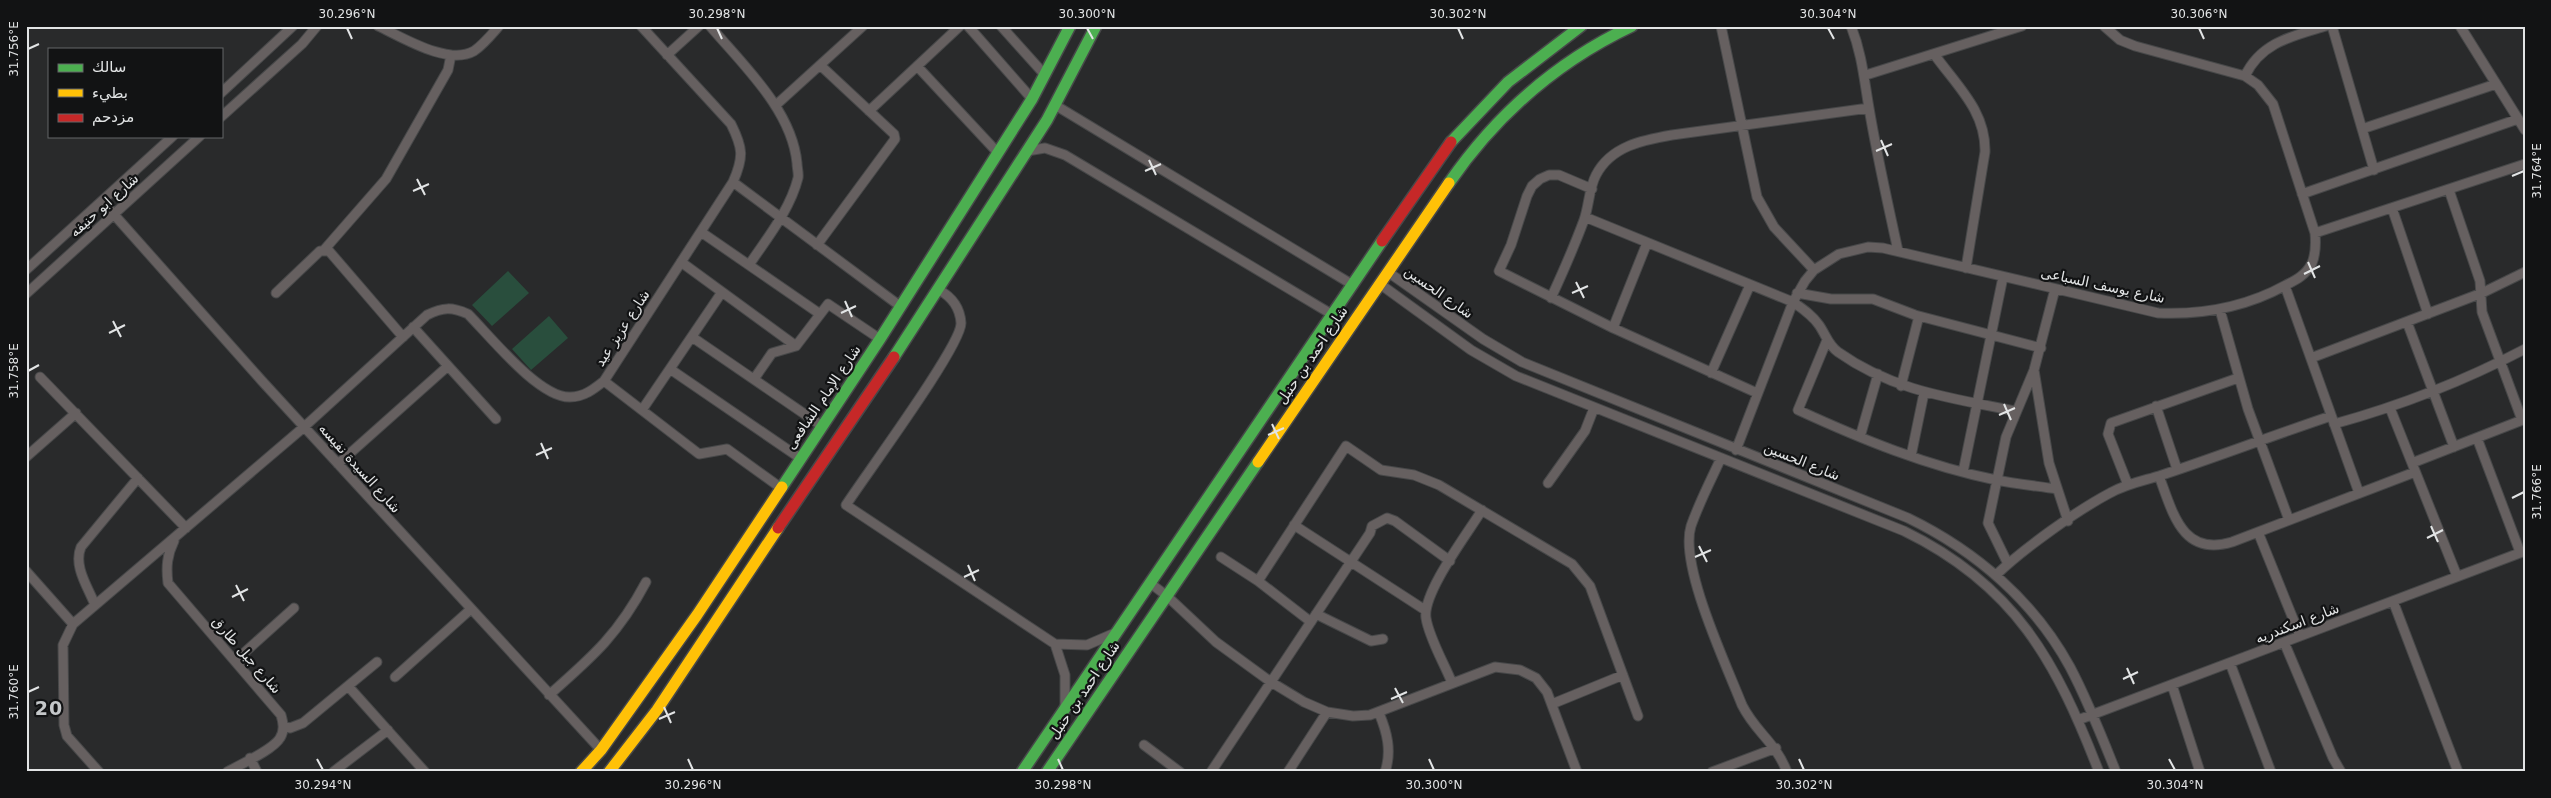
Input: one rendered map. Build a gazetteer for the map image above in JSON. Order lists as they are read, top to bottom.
{
  "streets": {
    "street": [
      "شارع ابو حنيفه",
      "شارع يوسف السباعى",
      "شارع الحسين",
      "شارع عزيز عيد",
      "شارع احمد بن حنبل",
      "شارع الإمام الشافعى",
      "شارع السيدة نفيسه",
      "شارع اسكندريه",
      "شارع جبل طارق"
    ]
  },
  "crossings": [
    ["شارع ابو حنيفه", "شارع السيدة نفيسه"],
    ["شارع يوسف السباعى", "شارع الحسين"],
    ["شارع الحسين", "شارع احمد بن حنبل"],
    ["شارع الحسين", "شارع اسكندريه"],
    ["شارع عزيز عيد", "شارع السيدة نفيسه"],
    ["شارع عزيز عيد", "شارع جبل طارق"],
    ["شارع الإمام الشافعى", "شارع السيدة نفيسه"]
  ],
  "districts": ["20"],
  "legend": ["سالك", "بطيء", "مزدحم"],
  "coordinates": [
    "30.296°N",
    "30.298°N",
    "30.300°N",
    "30.302°N",
    "30.304°N",
    "30.306°N",
    "31.756°E",
    "31.764°E",
    "31.758°E",
    "31.766°E",
    "31.760°E",
    "30.294°N"
  ]
}
